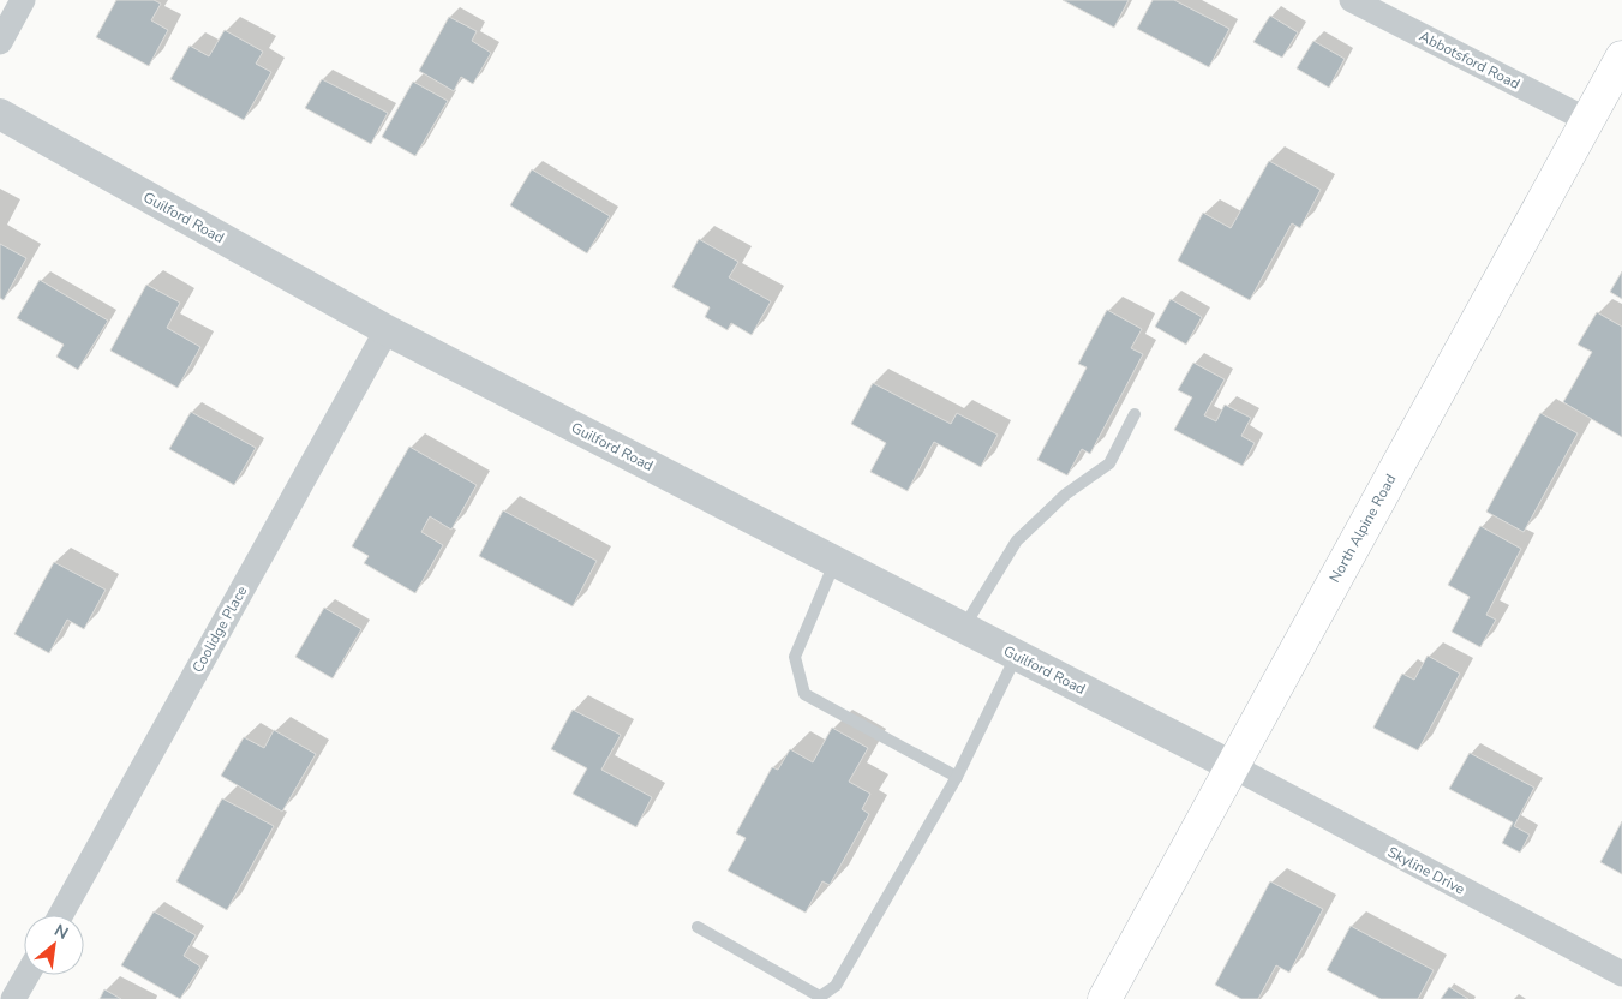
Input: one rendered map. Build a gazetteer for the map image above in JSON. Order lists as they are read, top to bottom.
{
  "streets": {
    "main road": ["North Alpine Road"],
    "street": [
      "Abbotsford Road",
      "Guilford Road",
      "Coolidge Place",
      "Skyline Drive"
    ]
  },
  "crossings": [
    ["Abbotsford Road", "North Alpine Road"],
    ["Guilford Road", "North Alpine Road"],
    ["Guilford Road", "Coolidge Place"],
    ["Guilford Road", "Skyline Drive"],
    ["North Alpine Road", "Skyline Drive"]
  ],
  "north": "top right"
}
